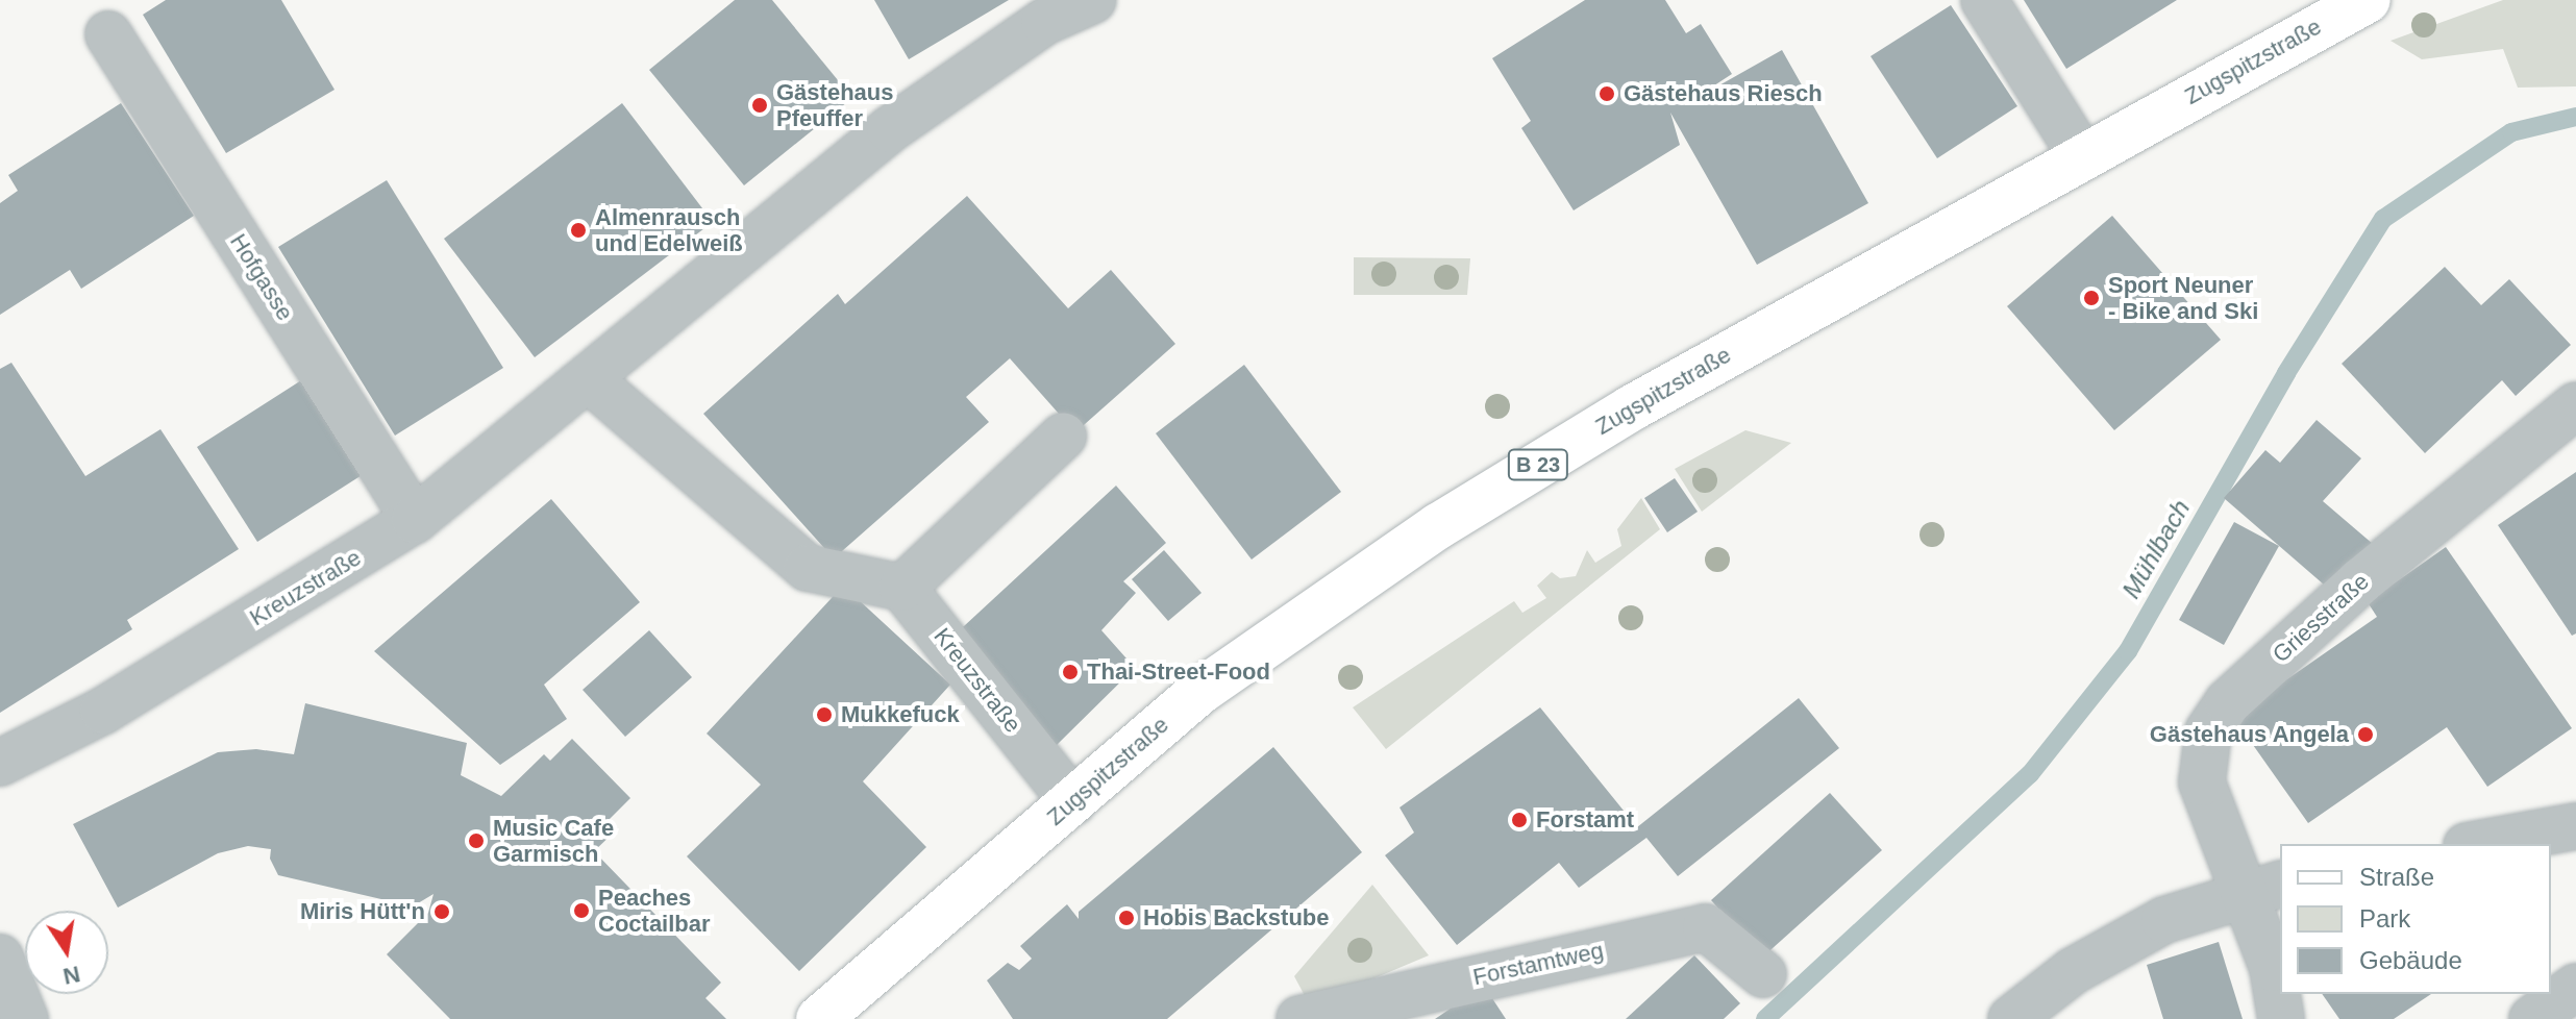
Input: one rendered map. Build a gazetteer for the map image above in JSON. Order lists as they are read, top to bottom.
{
  "streets": {
    "main road": ["Zugspitzstraße", "B 23"],
    "street": [
      "Hofgasse",
      "Kreuzstraße",
      "Griesstraße",
      "Forstamtweg"
    ]
  },
  "crossings": [
    ["Zugspitzstraße", "Kreuzstraße"],
    ["Hofgasse", "Kreuzstraße"]
  ],
  "water": ["Mühlbach"],
  "places": [
    "Gästehaus Riesch",
    "Gästehaus Pfeuffer",
    "Almenrausch und Edelweiß",
    "Sport Neuner - Bike and Ski",
    "Thai-Street-Food",
    "Mukkefuck",
    "Gästehaus Angela",
    "Forstamt",
    "Music Cafe Garmisch",
    "Peaches Coctailbar",
    "Miris Hütt'n",
    "Hobis Backstube"
  ],
  "legend": ["Straße", "Park", "Gebäude"],
  "north": "bottom"
}
